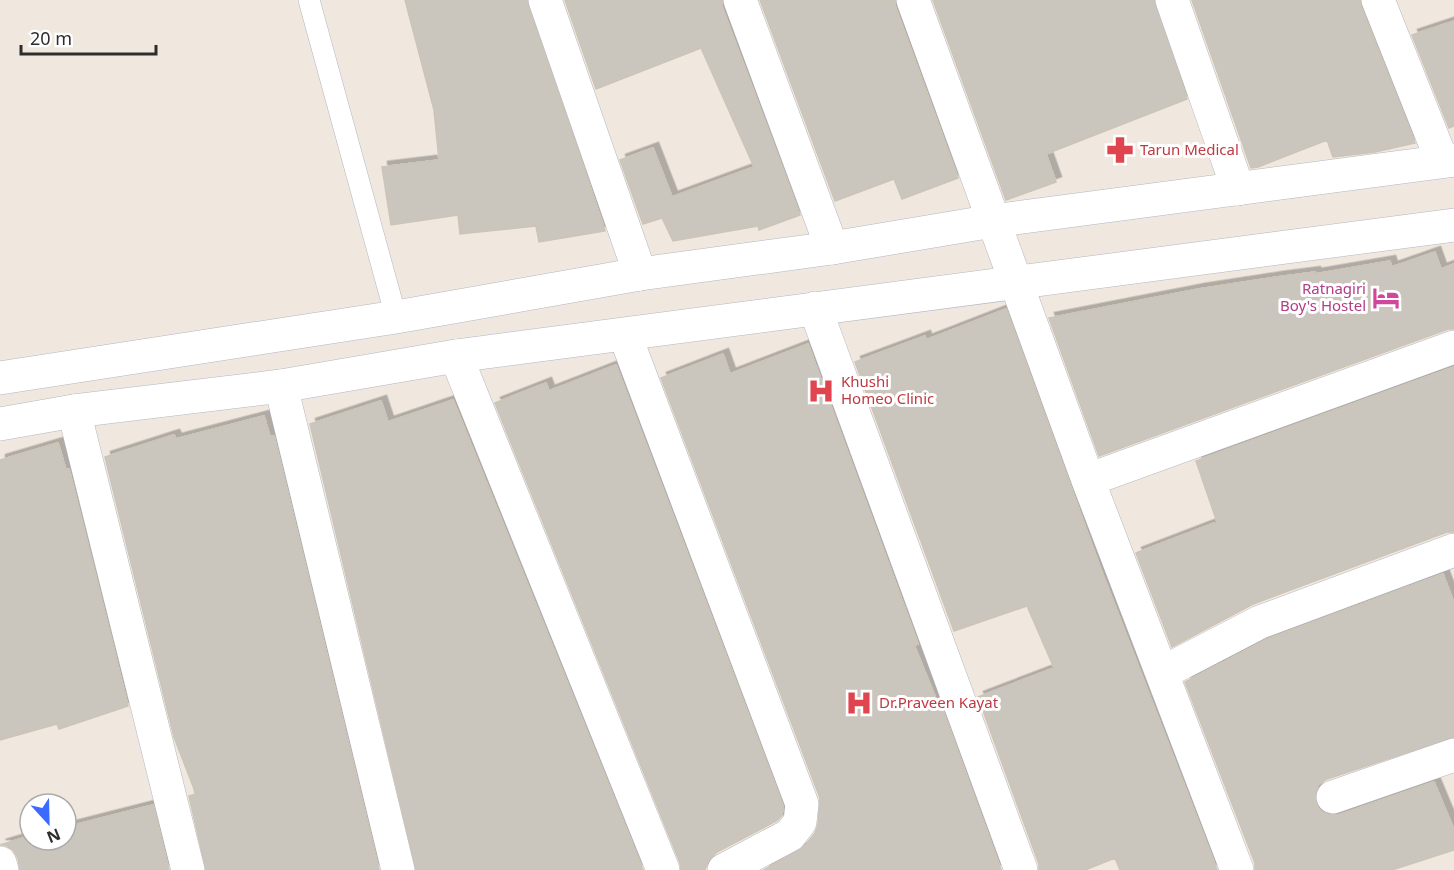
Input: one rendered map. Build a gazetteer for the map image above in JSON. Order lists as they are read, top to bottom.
{
  "places": {
    "pharmacy": ["Tarun Medical"],
    "hotel": ["Ratnagiri Boy's Hostel"],
    "hospital": ["Khushi Homeo Clinic", "Dr.Praveen Kayat"]
  },
  "scale_bar": "20 m",
  "north": "bottom"
}
